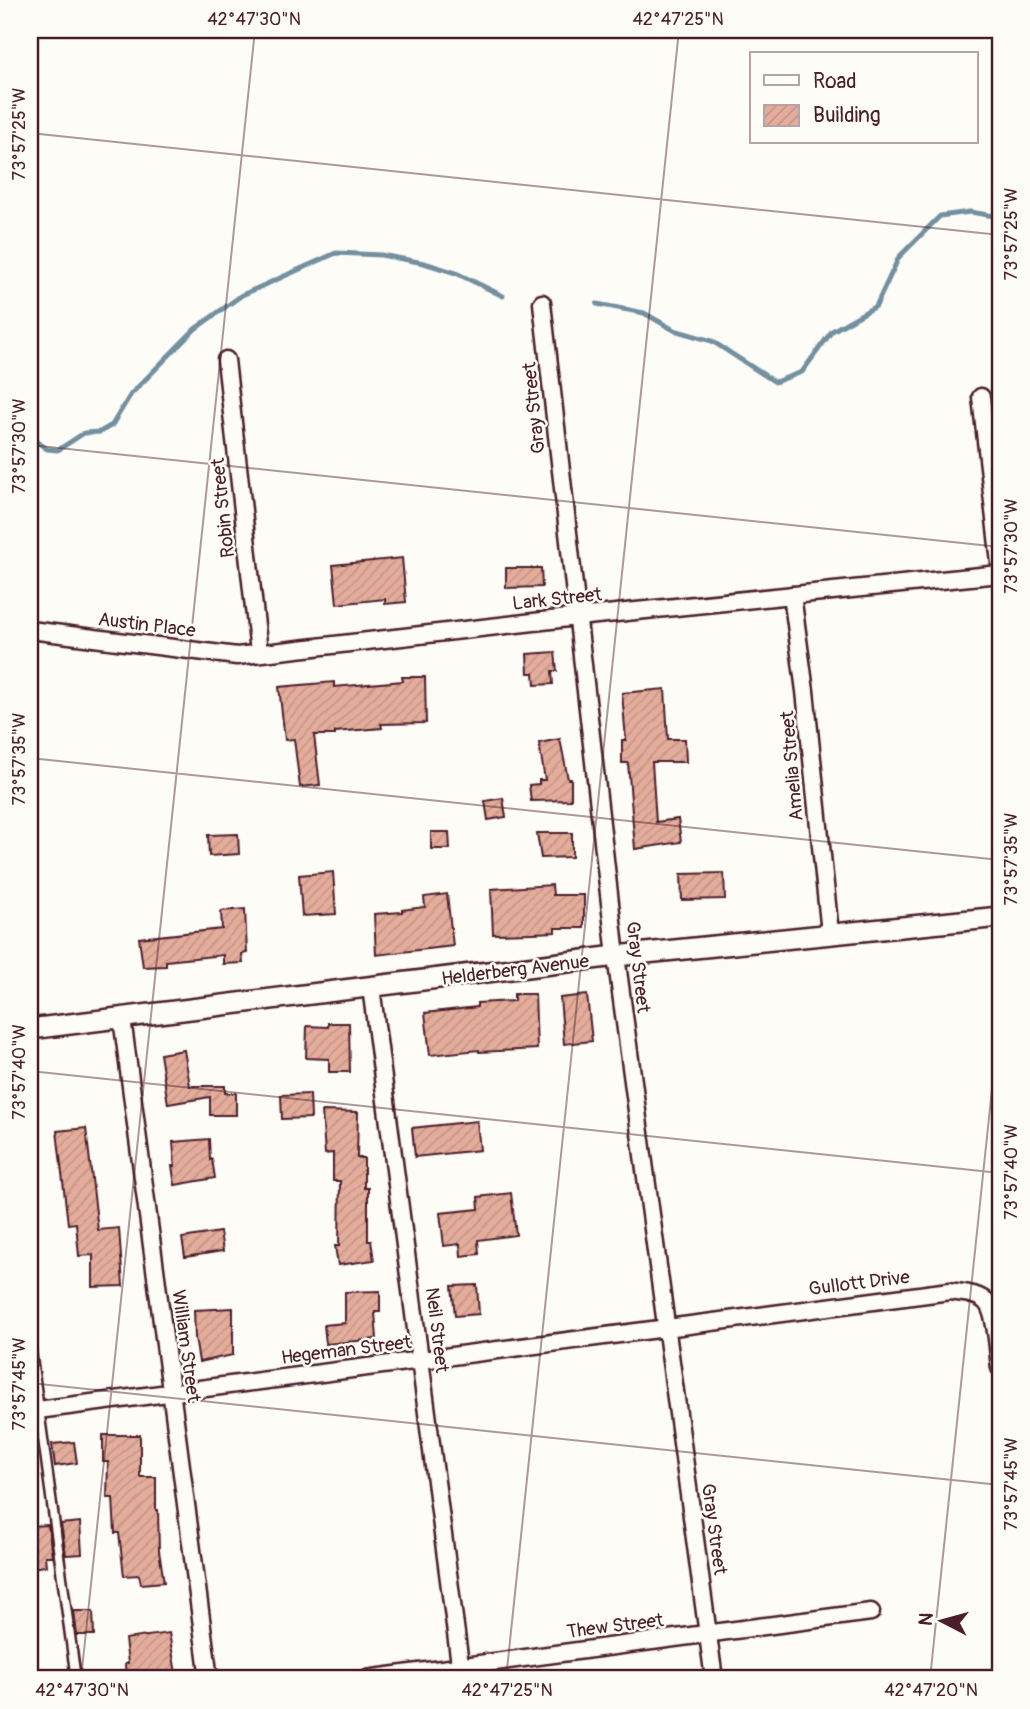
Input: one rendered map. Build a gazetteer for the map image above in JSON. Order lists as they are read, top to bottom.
{
  "streets": {
    "street": [
      "Gray Street",
      "Robin Street",
      "Lark Street",
      "Austin Place",
      "Amelia Street",
      "Helderberg Avenue",
      "Gullott Drive",
      "Neil Street",
      "William Street",
      "Hegeman Street",
      "Thew Street"
    ]
  },
  "crossings": [
    ["Gray Street", "Lark Street"],
    ["Gray Street", "Helderberg Avenue"],
    ["Gray Street", "Gullott Drive"],
    ["Gray Street", "Hegeman Street"],
    ["Gray Street", "Thew Street"],
    ["Robin Street", "Lark Street"],
    ["Robin Street", "Austin Place"],
    ["Lark Street", "Austin Place"],
    ["Lark Street", "Amelia Street"],
    ["Amelia Street", "Helderberg Avenue"],
    ["Helderberg Avenue", "Neil Street"],
    ["Helderberg Avenue", "William Street"],
    ["Gullott Drive", "Hegeman Street"],
    ["Neil Street", "Hegeman Street"],
    ["Neil Street", "Thew Street"],
    ["William Street", "Hegeman Street"]
  ],
  "legend": ["Road", "Building"],
  "north": "left",
  "coordinates": [
    "42°47'30\"N",
    "42°47'25\"N",
    "73°57'25\"W",
    "73°57'30\"W",
    "73°57'35\"W",
    "73°57'40\"W",
    "73°57'45\"W",
    "42°47'20\"N"
  ]
}
